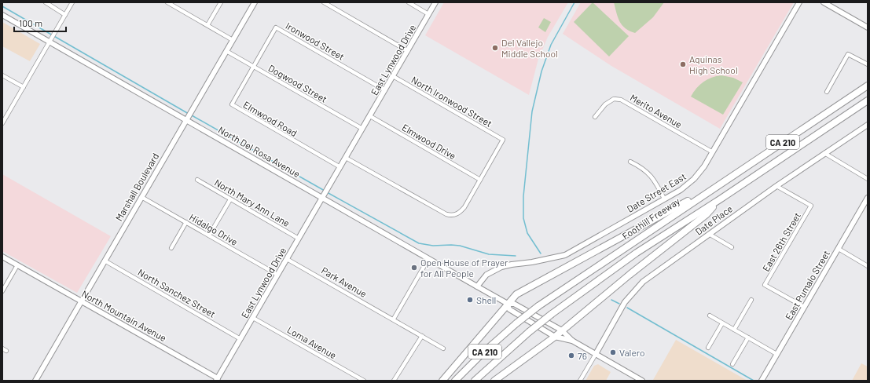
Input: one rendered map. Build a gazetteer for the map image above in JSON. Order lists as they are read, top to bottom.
{
  "streets": {
    "highway": ["CA 210", "Foothill Freeway"],
    "street": [
      "Ironwood Street",
      "East Lynwood Drive",
      "Dogwood Street",
      "North Ironwood Street",
      "Merito Avenue",
      "Elmwood Road",
      "Elmwood Drive",
      "North Del Rosa Avenue",
      "Marshall Boulevard",
      "Date Street East",
      "North Mary Ann Lane",
      "Date Place",
      "Hidalgo Drive",
      "East 26th Street",
      "Park Avenue",
      "East Pumalo Street",
      "North Sanchez Street",
      "North Mountain Avenue",
      "Loma Avenue"
    ]
  },
  "crossings": [
    ["Ironwood Street", "East Lynwood Drive"],
    ["Ironwood Street", "Dogwood Street"],
    ["Ironwood Street", "Elmwood Road"],
    ["East Lynwood Drive", "Dogwood Street"],
    ["East Lynwood Drive", "North Ironwood Street"],
    ["East Lynwood Drive", "Elmwood Road"],
    ["East Lynwood Drive", "Elmwood Drive"],
    ["East Lynwood Drive", "North Del Rosa Avenue"],
    ["East Lynwood Drive", "North Mary Ann Lane"],
    ["East Lynwood Drive", "Hidalgo Drive"],
    ["East Lynwood Drive", "Park Avenue"],
    ["East Lynwood Drive", "North Sanchez Street"],
    ["East Lynwood Drive", "North Mountain Avenue"],
    ["East Lynwood Drive", "Loma Avenue"],
    ["Dogwood Street", "Elmwood Road"],
    ["Dogwood Street", "Marshall Boulevard"],
    ["North Ironwood Street", "Elmwood Drive"],
    ["Merito Avenue", "Date Street East"],
    ["North Del Rosa Avenue", "Marshall Boulevard"],
    ["North Del Rosa Avenue", "Date Street East"],
    ["North Del Rosa Avenue", "Date Place"],
    ["Marshall Boulevard", "Hidalgo Drive"],
    ["Marshall Boulevard", "North Sanchez Street"],
    ["Marshall Boulevard", "North Mountain Avenue"],
    ["Date Place", "East 26th Street"],
    ["East 26th Street", "East Pumalo Street"]
  ],
  "places": [
    "Del Vallejo Middle School",
    "Aquinas High School",
    "Open House of Prayer for All People",
    "Shell",
    "Valero",
    "76"
  ],
  "scale_bar": "100 m"
}
